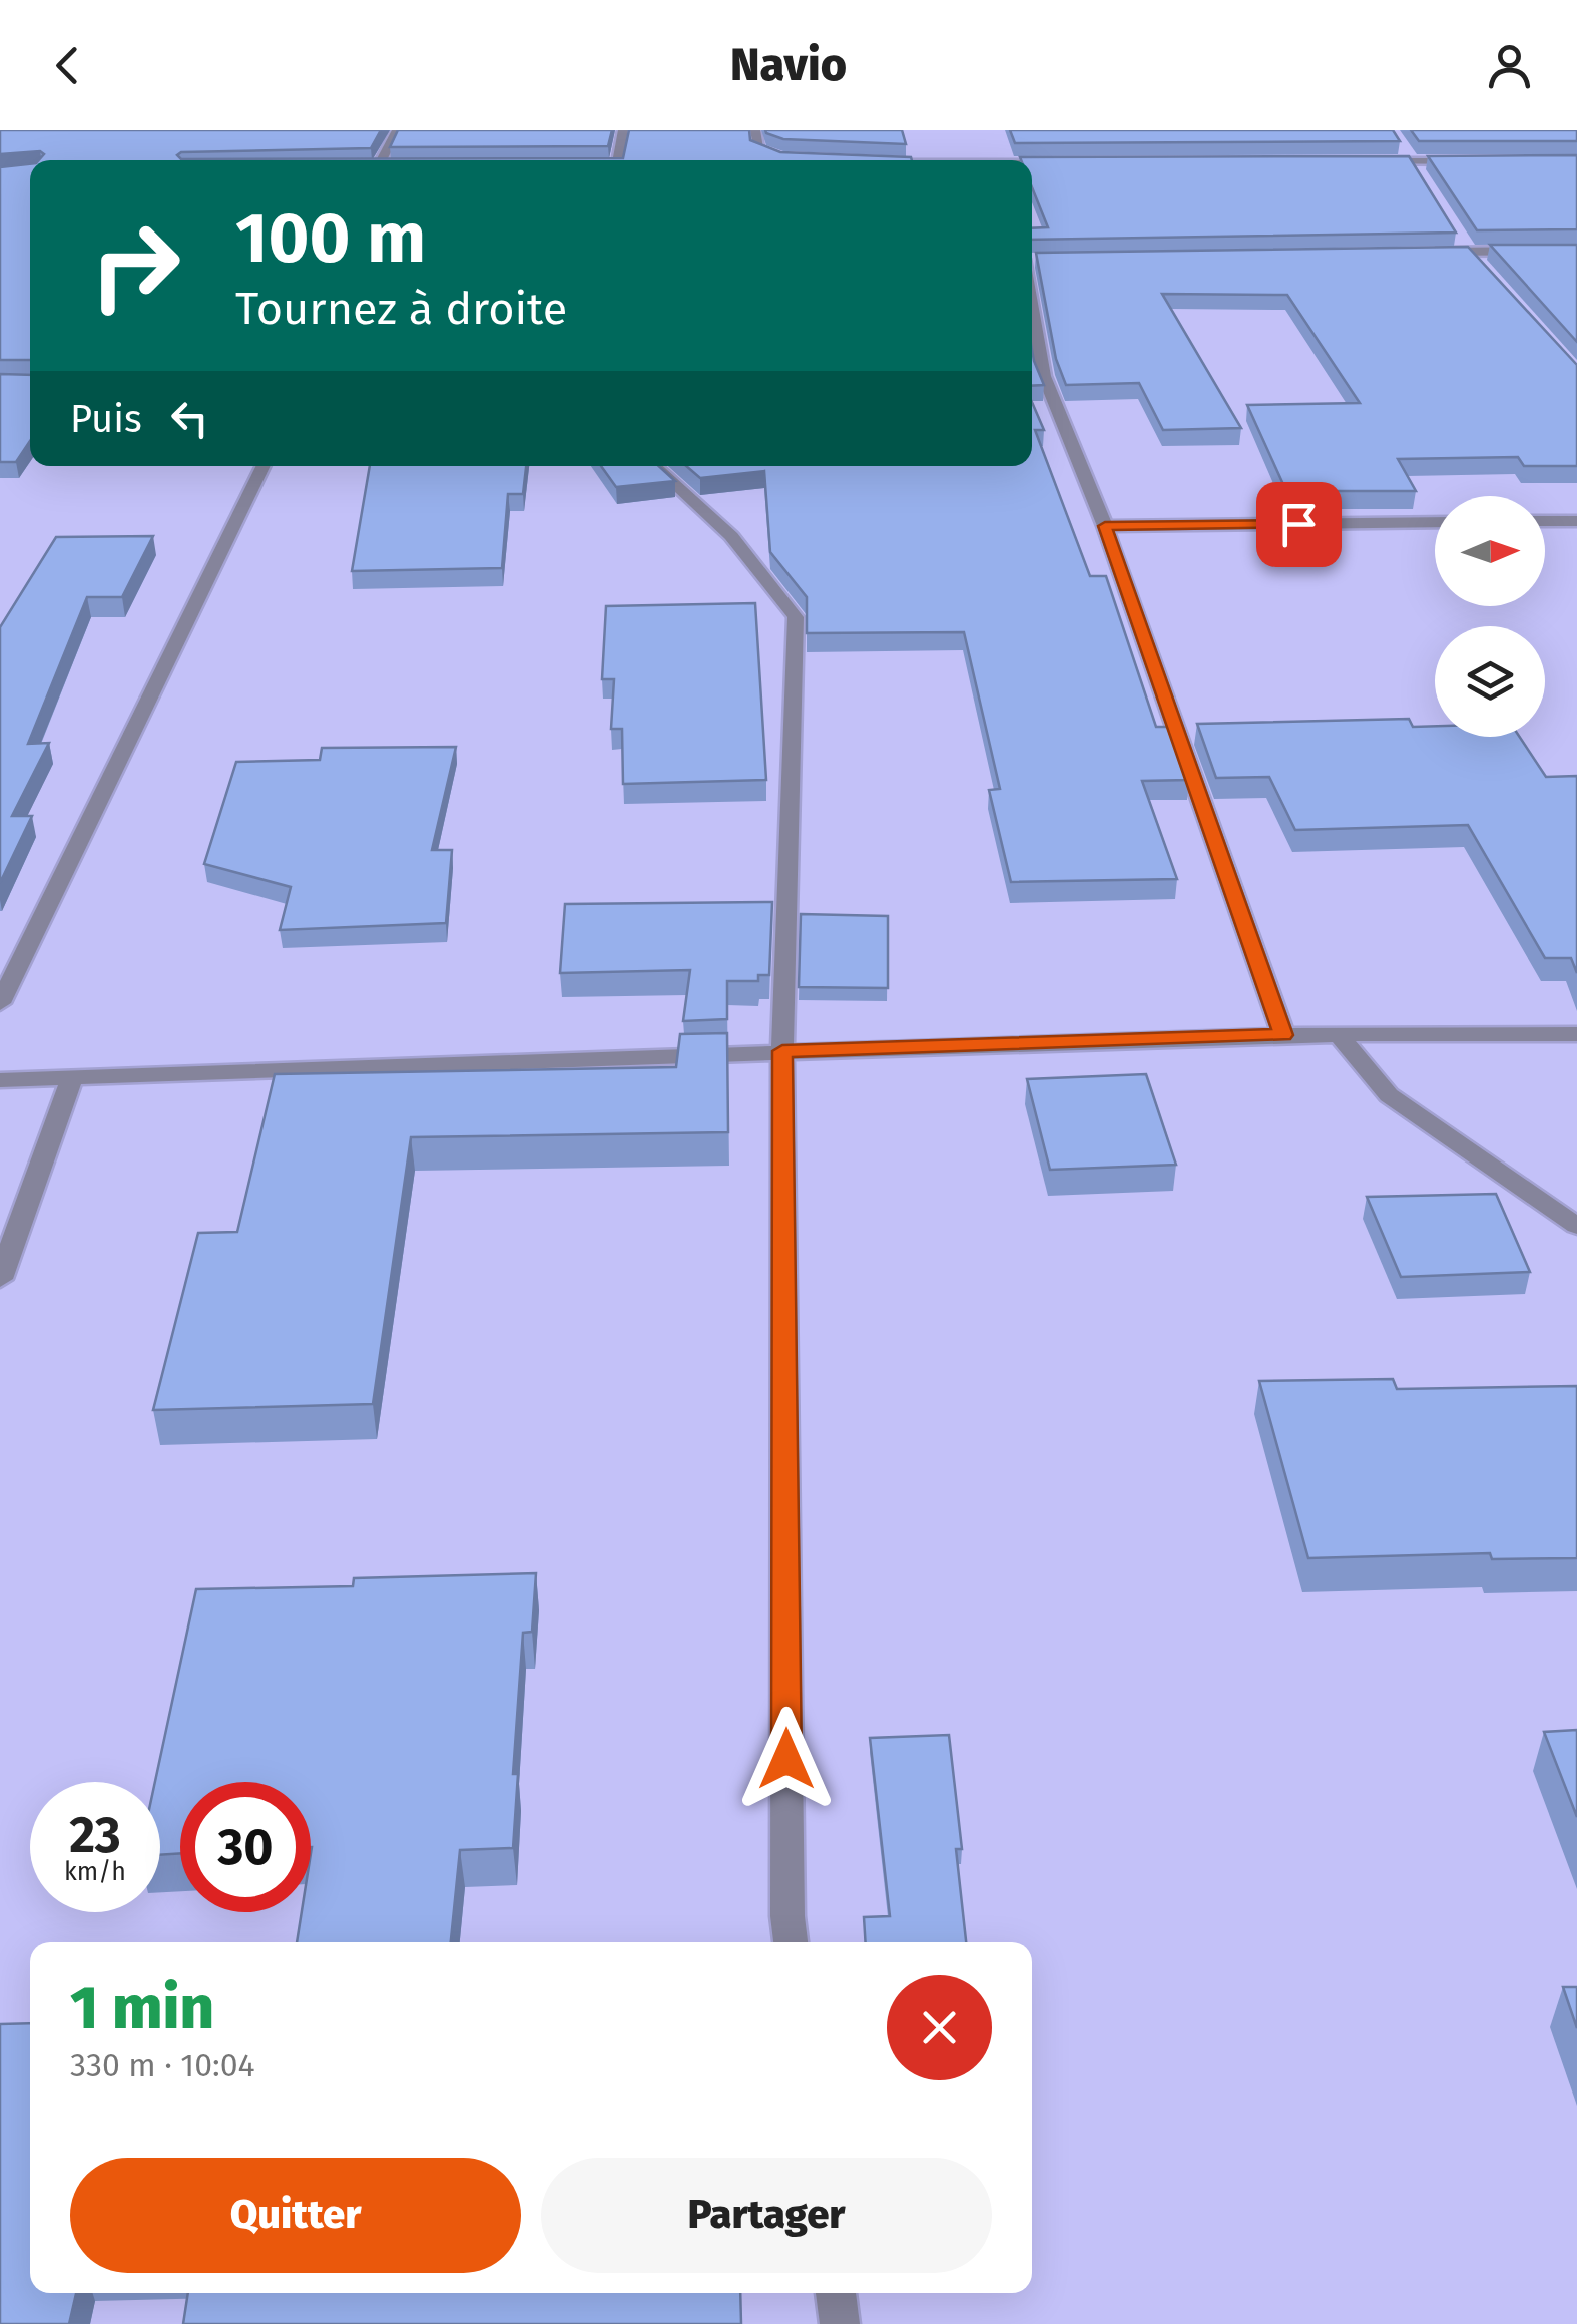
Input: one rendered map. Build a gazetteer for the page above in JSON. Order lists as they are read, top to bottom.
{
  "north": "right",
  "page": {
    "header": "Navio",
    "turn": ["100 m", "Tournez à droite"],
    "then": "Puis",
    "speed": "23 km/h",
    "limit": "30",
    "heading": ["1 min", "330 m · 10:04"],
    "buttons": ["Quitter", "Partager"]
  }
}
